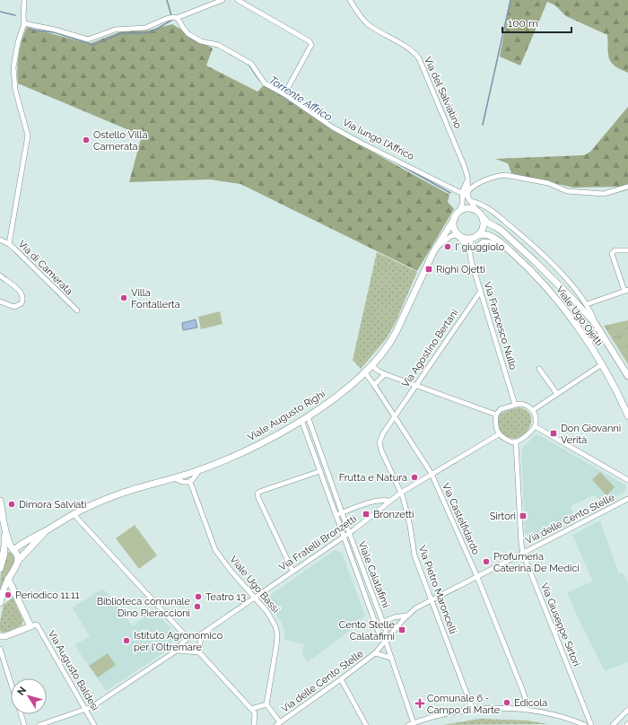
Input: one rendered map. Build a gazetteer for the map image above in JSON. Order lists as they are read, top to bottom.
{
  "streets": {
    "main road": ["Viale Ugo Ojetti", "Viale Augusto Righi"],
    "street": [
      "Via del Salviatino",
      "Via lungo l'Affrico",
      "Via di Camerata",
      "Via Francesco Nullo",
      "Via Agostino Bertani",
      "Via Castelfidardo",
      "Via delle Cento Stelle",
      "Via Fratelli Bronzetti",
      "Viale Calatafimi",
      "Viale Ugo Bassi",
      "Via Pietro Maroncelli",
      "Via Giuseppe Sirtori",
      "Via Augusto Baldesi"
    ]
  },
  "crossings": [
    ["Via del Salviatino", "Via lungo l'Affrico"],
    ["Viale Ugo Ojetti", "Via Francesco Nullo"],
    ["Viale Ugo Ojetti", "Viale Augusto Righi"],
    ["Via Francesco Nullo", "Via Agostino Bertani"],
    ["Via Francesco Nullo", "Viale Augusto Righi"],
    ["Via Francesco Nullo", "Via Fratelli Bronzetti"],
    ["Via Francesco Nullo", "Via Giuseppe Sirtori"],
    ["Via Agostino Bertani", "Via Castelfidardo"],
    ["Via Agostino Bertani", "Via Pietro Maroncelli"],
    ["Viale Augusto Righi", "Via Castelfidardo"],
    ["Viale Augusto Righi", "Viale Calatafimi"],
    ["Viale Augusto Righi", "Viale Ugo Bassi"],
    ["Via Castelfidardo", "Via delle Cento Stelle"],
    ["Via Castelfidardo", "Via Fratelli Bronzetti"],
    ["Via Castelfidardo", "Via Pietro Maroncelli"],
    ["Via delle Cento Stelle", "Viale Calatafimi"],
    ["Via delle Cento Stelle", "Via Pietro Maroncelli"],
    ["Via delle Cento Stelle", "Via Giuseppe Sirtori"],
    ["Via Fratelli Bronzetti", "Viale Calatafimi"],
    ["Via Fratelli Bronzetti", "Viale Ugo Bassi"],
    ["Via Fratelli Bronzetti", "Via Pietro Maroncelli"],
    ["Via Fratelli Bronzetti", "Via Giuseppe Sirtori"]
  ],
  "water": ["Torrente Affrico"],
  "places": {
    "other": [
      "Ostello Villa Camerata",
      "I' giuggiolo",
      "Villa Fontallerta",
      "Frutta e Natura",
      "Dimora Salviati",
      "Profumeria Caterina De Medici",
      "Periodico 11.11",
      "Teatro 13",
      "Biblioteca comunale Dino Pieraccioni",
      "Istituto Agronomico per l'Oltremare",
      "Edicola"
    ],
    "transit": [
      "Righi Ojetti",
      "Don Giovanni Verità",
      "Bronzetti",
      "Sirtori",
      "Cento Stelle Calatafimi"
    ],
    "health": ["Comunale 6 - Campo di Marte"]
  },
  "scale_bar": "100 m",
  "north": "top left"
}
